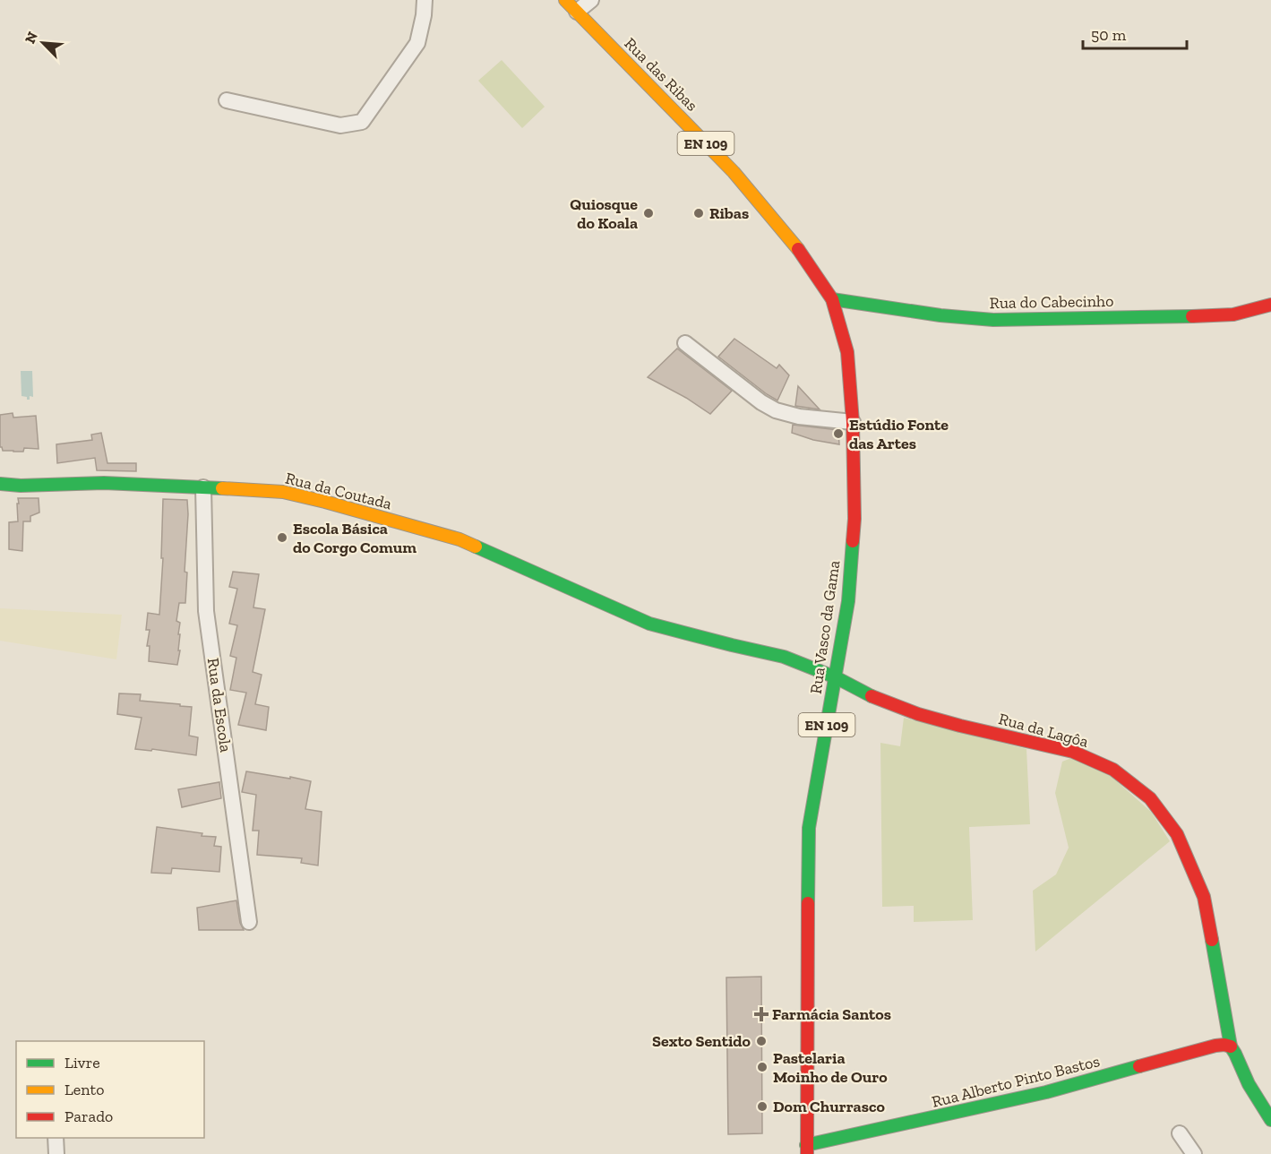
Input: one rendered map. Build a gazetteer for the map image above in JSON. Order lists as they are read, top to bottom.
{
  "streets": {
    "street": [
      "Rua das Ribas",
      "EN 109",
      "Rua do Cabecinho",
      "Rua da Coutada",
      "Rua Vasco da Gama",
      "Rua da Escola",
      "Rua da Lagôa",
      "Rua Alberto Pinto Bastos"
    ]
  },
  "crossings": [
    ["Rua das Ribas", "Rua do Cabecinho"],
    ["Rua das Ribas", "Rua Vasco da Gama"],
    ["Rua do Cabecinho", "Rua Vasco da Gama"],
    ["Rua da Coutada", "Rua Vasco da Gama"],
    ["Rua da Coutada", "Rua da Escola"],
    ["Rua da Coutada", "Rua da Lagôa"],
    ["Rua Vasco da Gama", "Rua da Lagôa"],
    ["Rua Vasco da Gama", "Rua Alberto Pinto Bastos"],
    ["Rua da Lagôa", "Rua Alberto Pinto Bastos"]
  ],
  "places": {
    "other": [
      "Quiosque do Koala",
      "Ribas",
      "Estúdio Fonte das Artes",
      "Escola Básica do Corgo Comum",
      "Sexto Sentido",
      "Pastelaria Moinho de Ouro",
      "Dom Churrasco"
    ],
    "health": ["Farmácia Santos"]
  },
  "legend": ["Livre", "Lento", "Parado"],
  "scale_bar": "50 m",
  "north": "top left"
}
